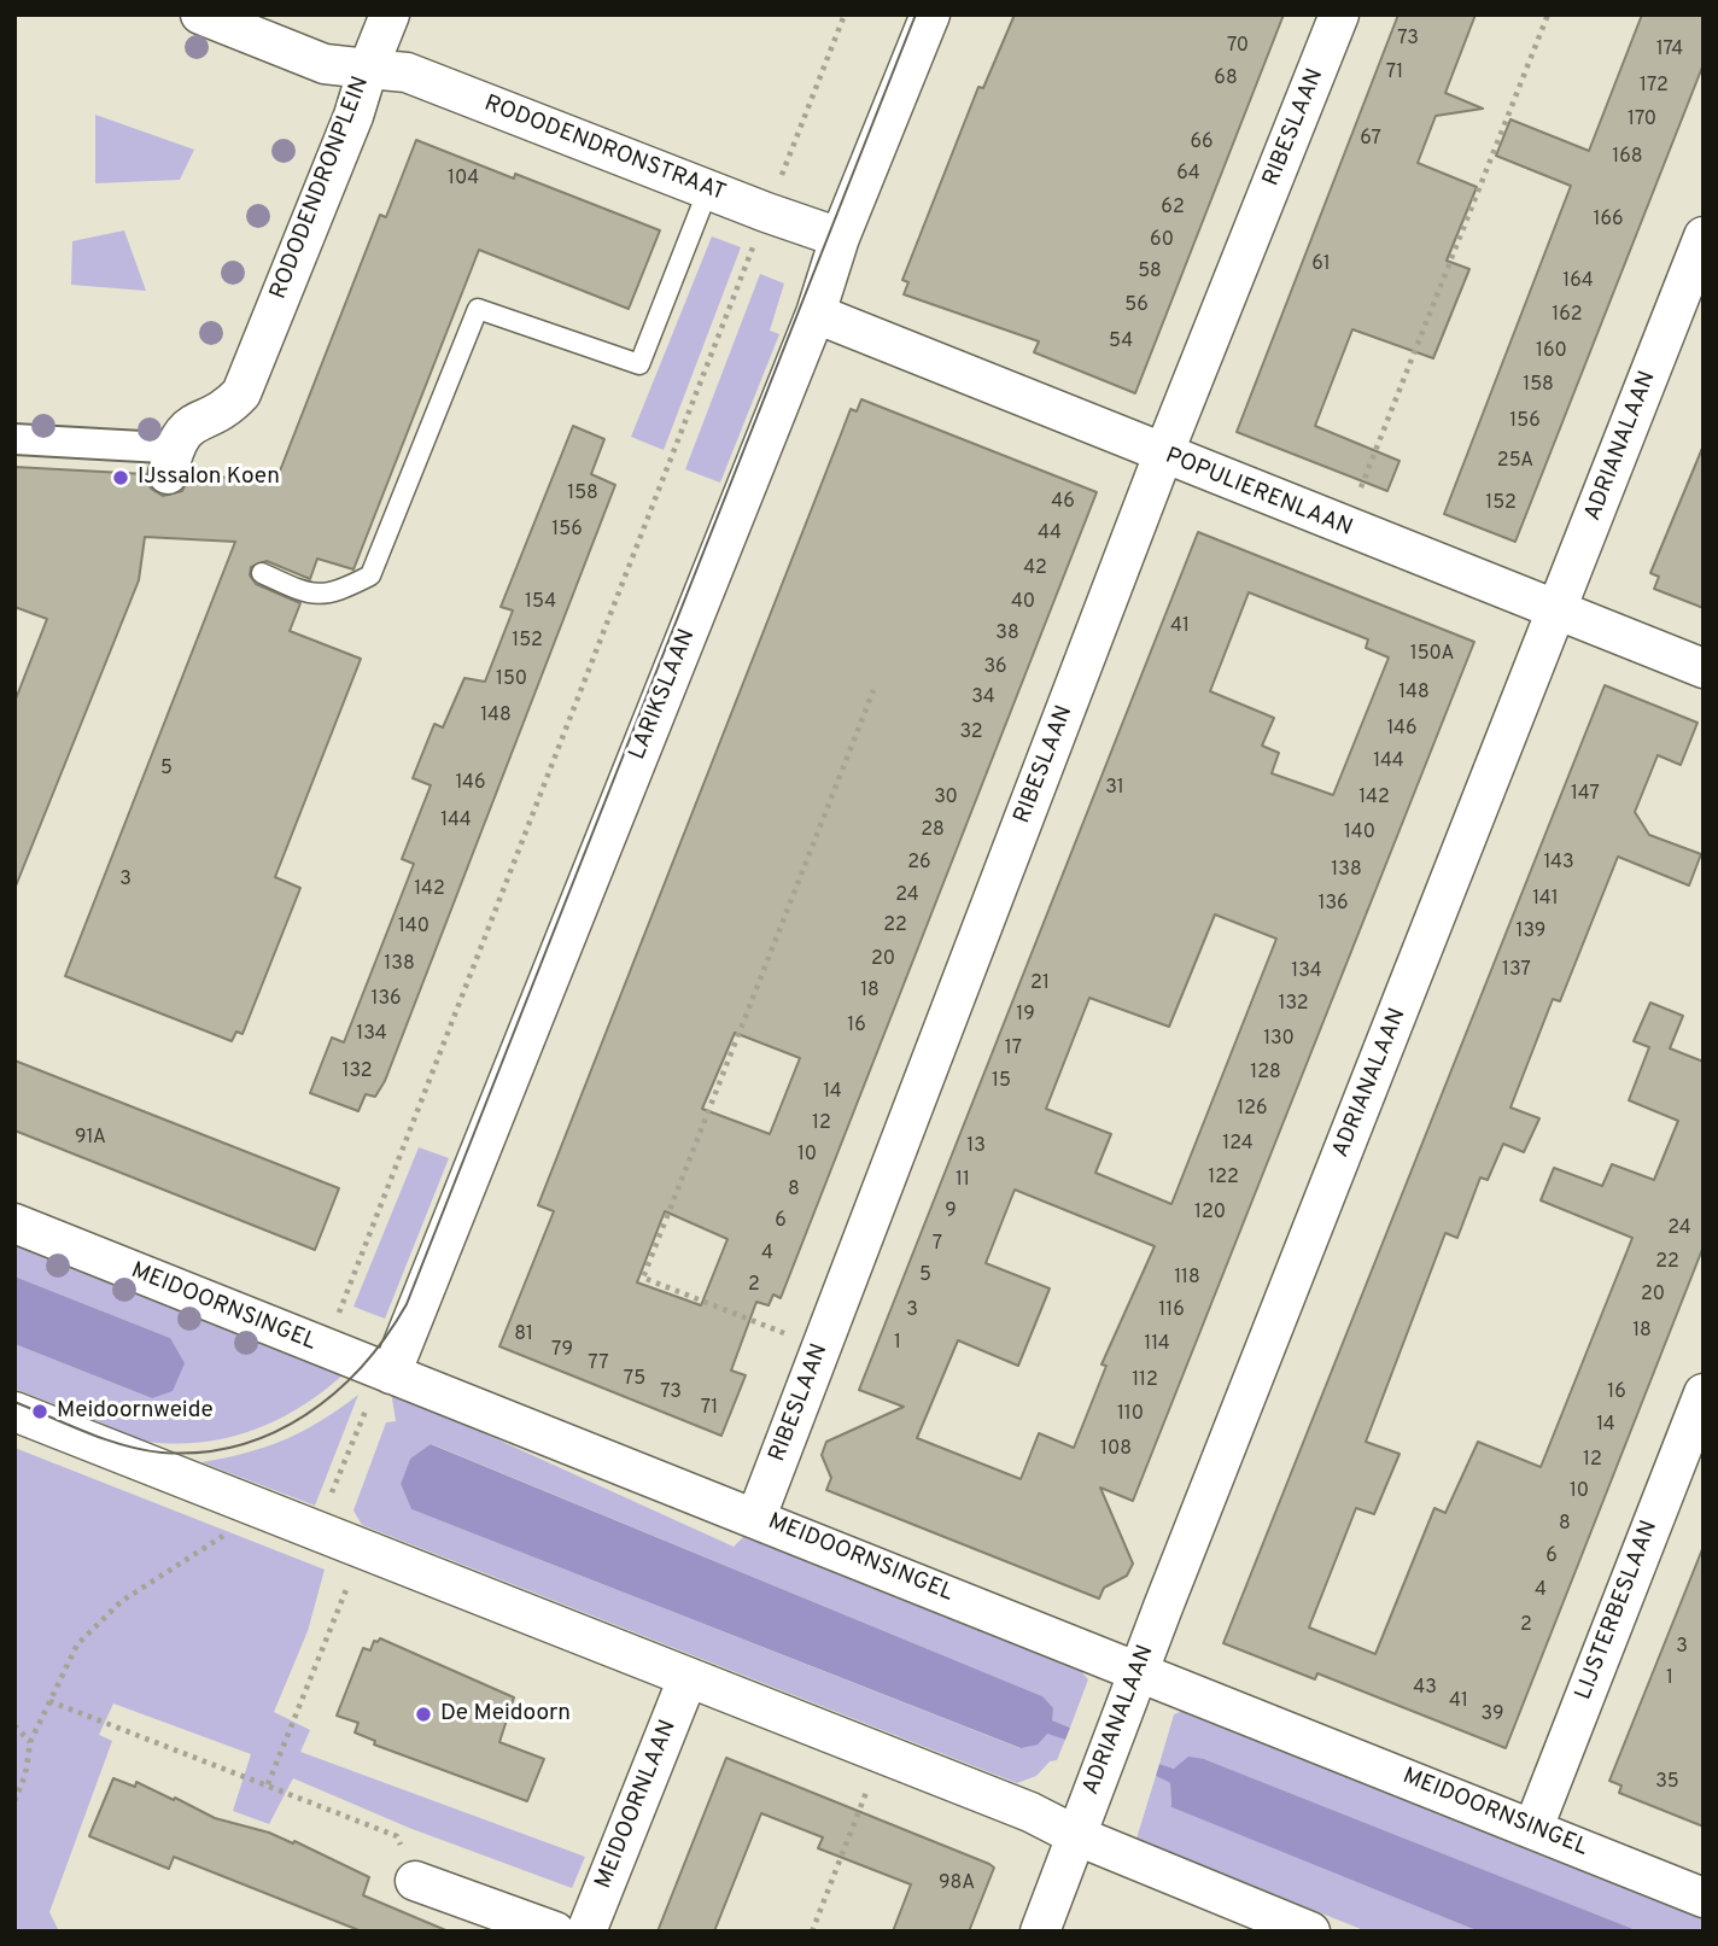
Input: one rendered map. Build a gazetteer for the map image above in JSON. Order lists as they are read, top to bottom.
{
  "streets": {
    "street": [
      "RIBESLAAN",
      "RODODENDRONSTRAAT",
      "RODODENDRONPLEIN",
      "ADRIANALAAN",
      "POPULIERENLAAN",
      "LARIKSLAAN",
      "MEIDOORNSINGEL",
      "LIJSTERBESLAAN",
      "MEIDOORNLAAN"
    ]
  },
  "crossings": [
    ["RIBESLAAN", "POPULIERENLAAN"],
    ["RIBESLAAN", "MEIDOORNSINGEL"],
    ["RODODENDRONSTRAAT", "RODODENDRONPLEIN"],
    ["RODODENDRONSTRAAT", "LARIKSLAAN"],
    ["ADRIANALAAN", "POPULIERENLAAN"],
    ["ADRIANALAAN", "MEIDOORNSINGEL"],
    ["POPULIERENLAAN", "LARIKSLAAN"],
    ["LARIKSLAAN", "MEIDOORNSINGEL"],
    ["MEIDOORNSINGEL", "LIJSTERBESLAAN"]
  ],
  "places": ["IJssalon Koen", "Meidoornweide", "De Meidoorn"],
  "house_numbers": [
    "73",
    "70",
    "174",
    "71",
    "68",
    "172",
    "170",
    "67",
    "66",
    "168",
    "64",
    "104",
    "62",
    "166",
    "60",
    "61",
    "58",
    "164",
    "56",
    "162",
    "54",
    "160",
    "158",
    "156",
    "25A",
    "158",
    "46",
    "152",
    "156",
    "44",
    "42",
    "154",
    "40",
    "41",
    "38",
    "152",
    "150A",
    "36",
    "150",
    "148",
    "34",
    "148",
    "146",
    "32",
    "144",
    "5",
    "146",
    "31",
    "147",
    "30",
    "142",
    "144",
    "28",
    "140",
    "26",
    "143",
    "138",
    "3",
    "142",
    "24",
    "141",
    "136",
    "22",
    "140",
    "139",
    "20",
    "138",
    "137",
    "134",
    "21",
    "18",
    "136",
    "132",
    "19",
    "16",
    "134",
    "130",
    "17",
    "132",
    "128",
    "15",
    "14",
    "126",
    "12",
    "91A",
    "124",
    "13",
    "10",
    "122",
    "11",
    "8",
    "9",
    "120",
    "6",
    "24",
    "7",
    "4",
    "22",
    "5",
    "118",
    "2",
    "20",
    "3",
    "116",
    "18",
    "81",
    "1",
    "114",
    "79",
    "77",
    "75",
    "112",
    "73",
    "16",
    "71",
    "110",
    "14",
    "108",
    "12",
    "10",
    "8",
    "6",
    "4",
    "2",
    "3",
    "1",
    "43",
    "41",
    "39",
    "35",
    "98A"
  ]
}
